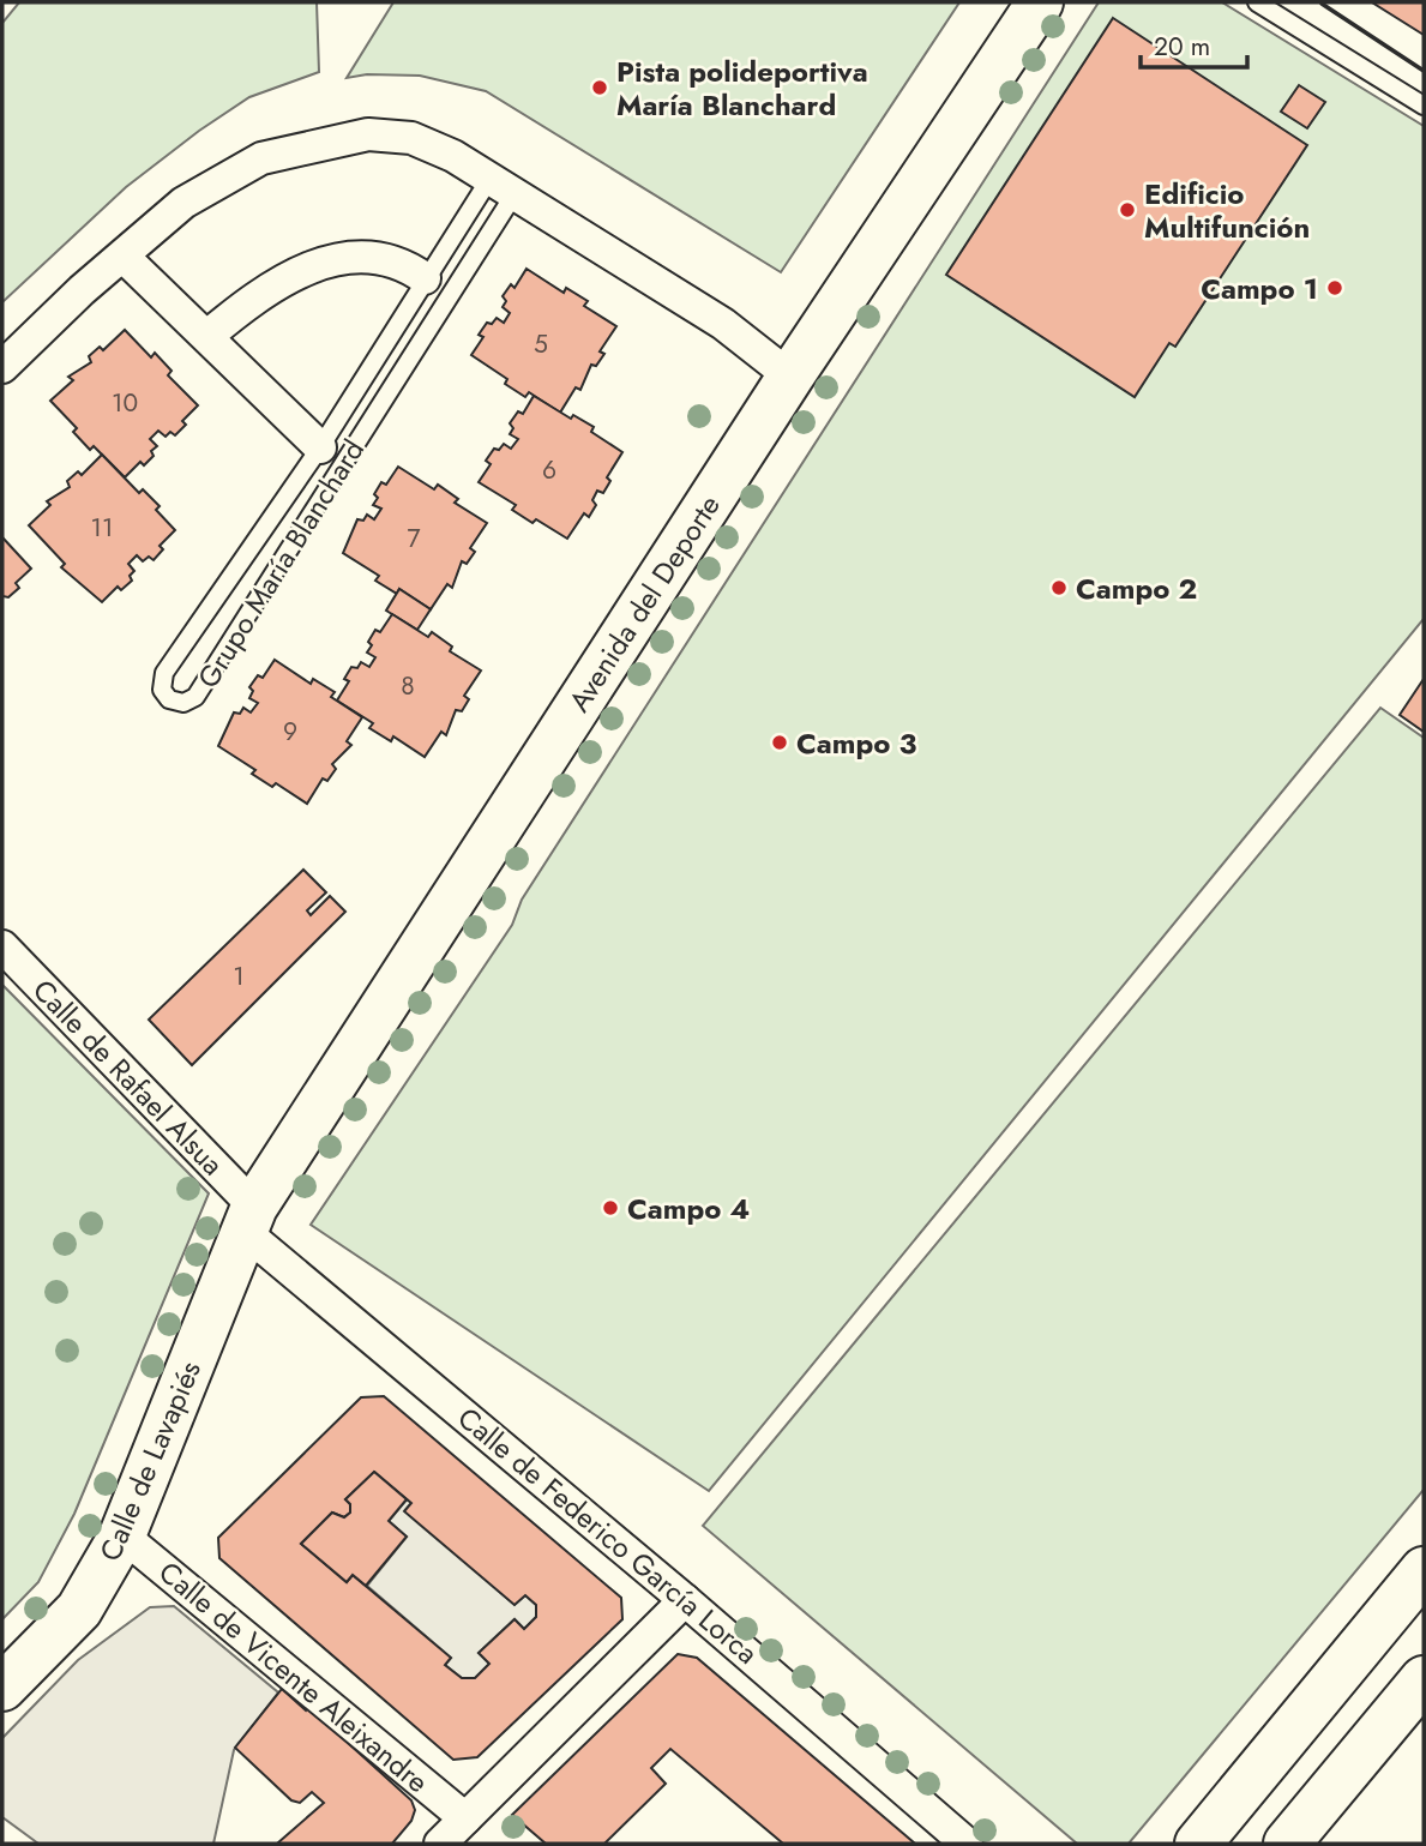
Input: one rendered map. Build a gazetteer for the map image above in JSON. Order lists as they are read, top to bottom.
{
  "streets": {
    "main road": ["Avenida del Deporte", "Calle de Lavapiés"],
    "street": [
      "Grupo María Blanchard",
      "Calle de Rafael Alsua",
      "Calle de Federico García Lorca",
      "Calle de Vicente Aleixandre"
    ]
  },
  "crossings": [
    ["Avenida del Deporte", "Calle de Rafael Alsua"],
    ["Avenida del Deporte", "Calle de Lavapiés"],
    ["Avenida del Deporte", "Calle de Federico García Lorca"],
    ["Calle de Rafael Alsua", "Calle de Lavapiés"],
    ["Calle de Rafael Alsua", "Calle de Federico García Lorca"],
    ["Calle de Lavapiés", "Calle de Federico García Lorca"],
    ["Calle de Lavapiés", "Calle de Vicente Aleixandre"]
  ],
  "places": [
    "Pista polideportiva María Blanchard",
    "Edificio Multifunción",
    "Campo 1",
    "Campo 2",
    "Campo 3",
    "Campo 4"
  ],
  "house_numbers": [
    "5",
    "10",
    "6",
    "11",
    "7",
    "8",
    "9",
    "1"
  ],
  "scale_bar": "20 m"
}
